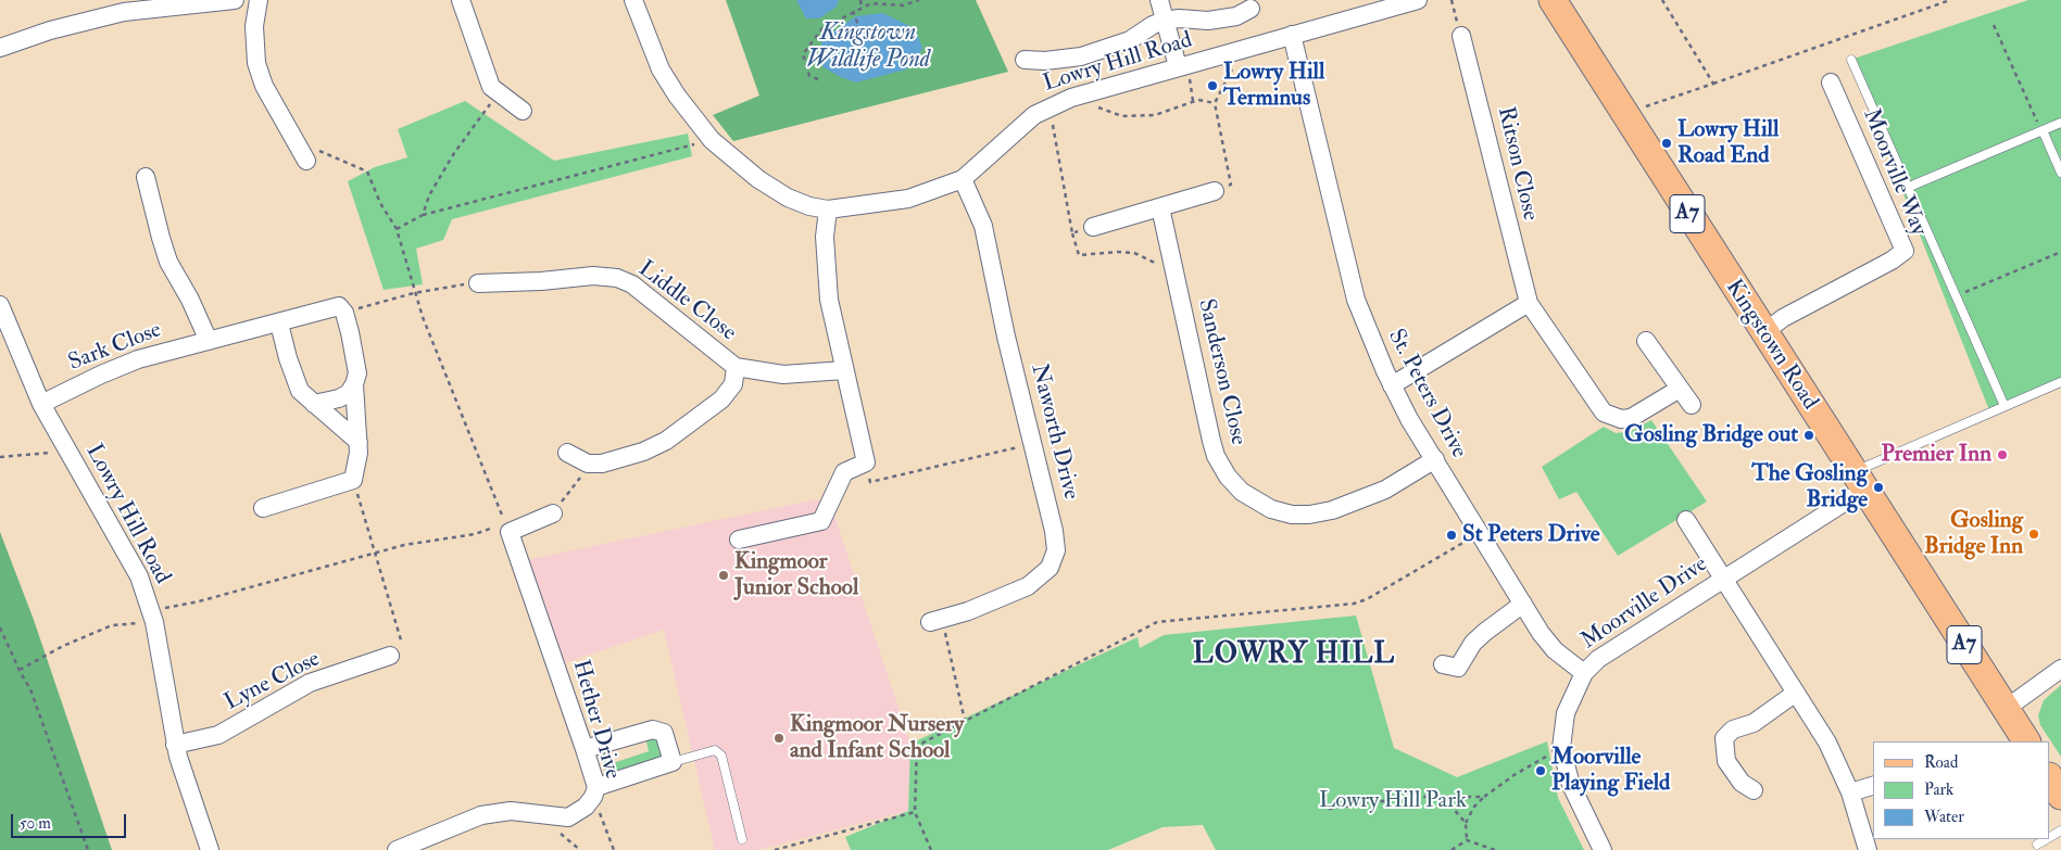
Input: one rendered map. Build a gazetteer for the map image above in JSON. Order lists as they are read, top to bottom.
{
  "streets": {
    "main road": ["A7", "Kingstown Road"],
    "street": [
      "Lowry Hill Road",
      "Ritson Close",
      "Moorville Way",
      "Liddle Close",
      "Sark Close",
      "Sanderson Close",
      "St. Peters Drive",
      "Naworth Drive",
      "Moorville Drive",
      "Lyne Close",
      "Hether Drive"
    ]
  },
  "crossings": [
    ["Lowry Hill Road", "Sark Close"],
    ["Lowry Hill Road", "St. Peters Drive"],
    ["Lowry Hill Road", "Naworth Drive"],
    ["Lowry Hill Road", "Lyne Close"],
    ["Moorville Way", "Kingstown Road"],
    ["Kingstown Road", "Moorville Drive"],
    ["Sanderson Close", "St. Peters Drive"],
    ["St. Peters Drive", "Moorville Drive"]
  ],
  "districts": ["LOWRY HILL"],
  "water": ["Kingstown Wildlife Pond"],
  "parks": ["Lowry Hill Park"],
  "places": [
    "Lowry Hill Terminus",
    "Lowry Hill Road End",
    "Gosling Bridge out",
    "Premier Inn",
    "The Gosling Bridge",
    "Gosling Bridge Inn",
    "St Peters Drive",
    "Kingmoor Junior School",
    "Kingmoor Nursery and Infant School",
    "Moorville Playing Field"
  ],
  "legend": ["Road", "Park", "Water"],
  "scale_bar": "50 m"
}
